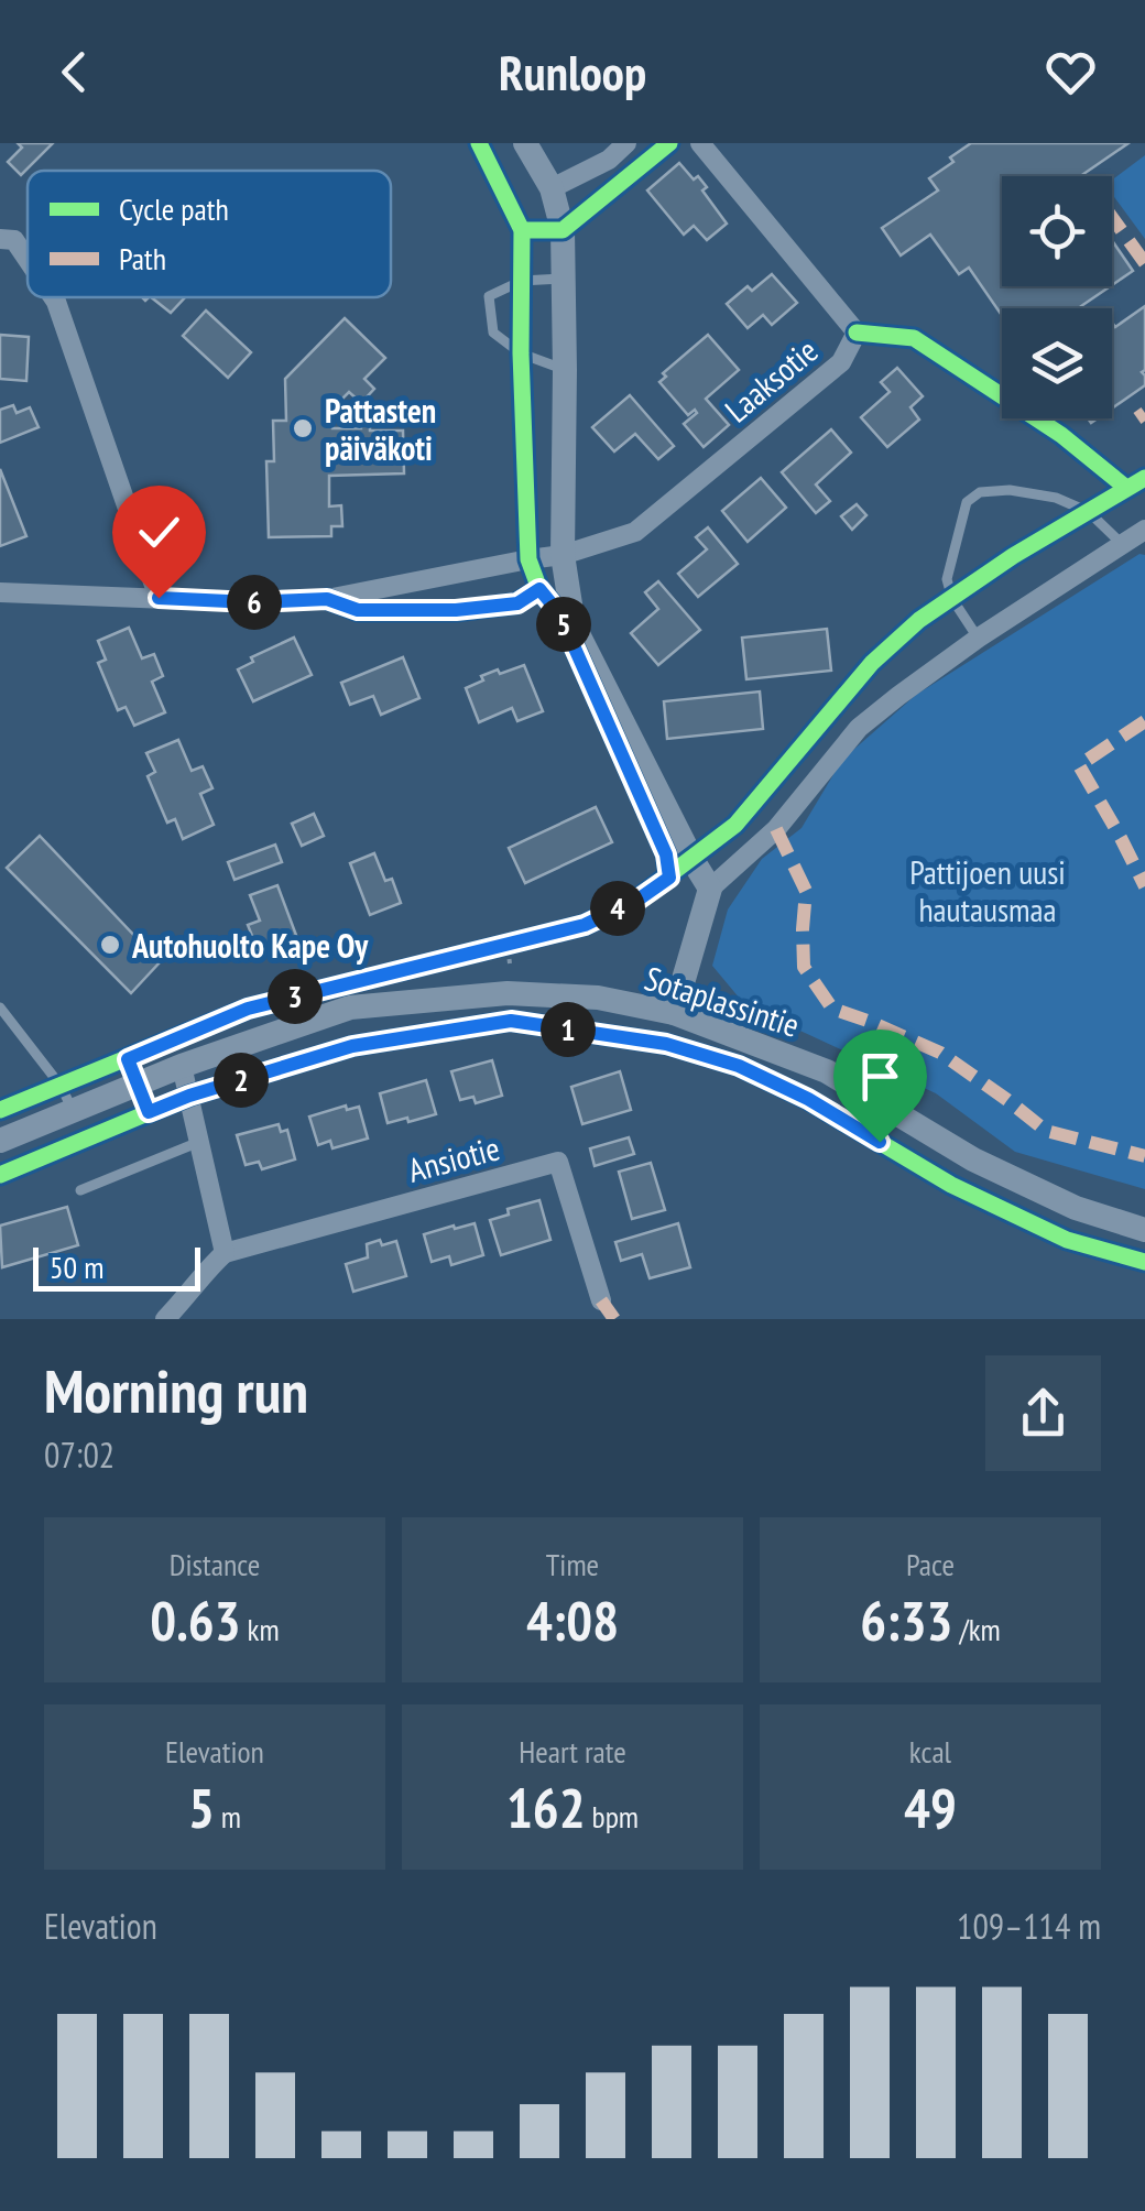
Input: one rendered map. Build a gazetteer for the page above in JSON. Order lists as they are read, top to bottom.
{
  "streets": {
    "street": ["Laaksotie", "Sotaplassintie", "Ansiotie"]
  },
  "parks": ["Pattijoen uusi hautausmaa"],
  "places": ["Pattasten päiväkoti", "Autohuolto Kape Oy"],
  "legend": ["Cycle path", "Path"],
  "scale_bar": "50 m",
  "page": {
    "header": "Runloop",
    "pins": [
      "6",
      "5",
      "4",
      "3",
      "1",
      "2"
    ],
    "scale": "50 m",
    "heading": ["Morning run", "07:02"],
    "stats": [
      ["Distance", "0.63 km"],
      ["Time", "4:08"],
      ["Pace", "6:33 /km"],
      ["Elevation", "5 m"],
      ["Heart rate", "162 bpm"],
      ["kcal", "49"]
    ],
    "chart": ["Elevation", "109–114 m"]
  }
}
